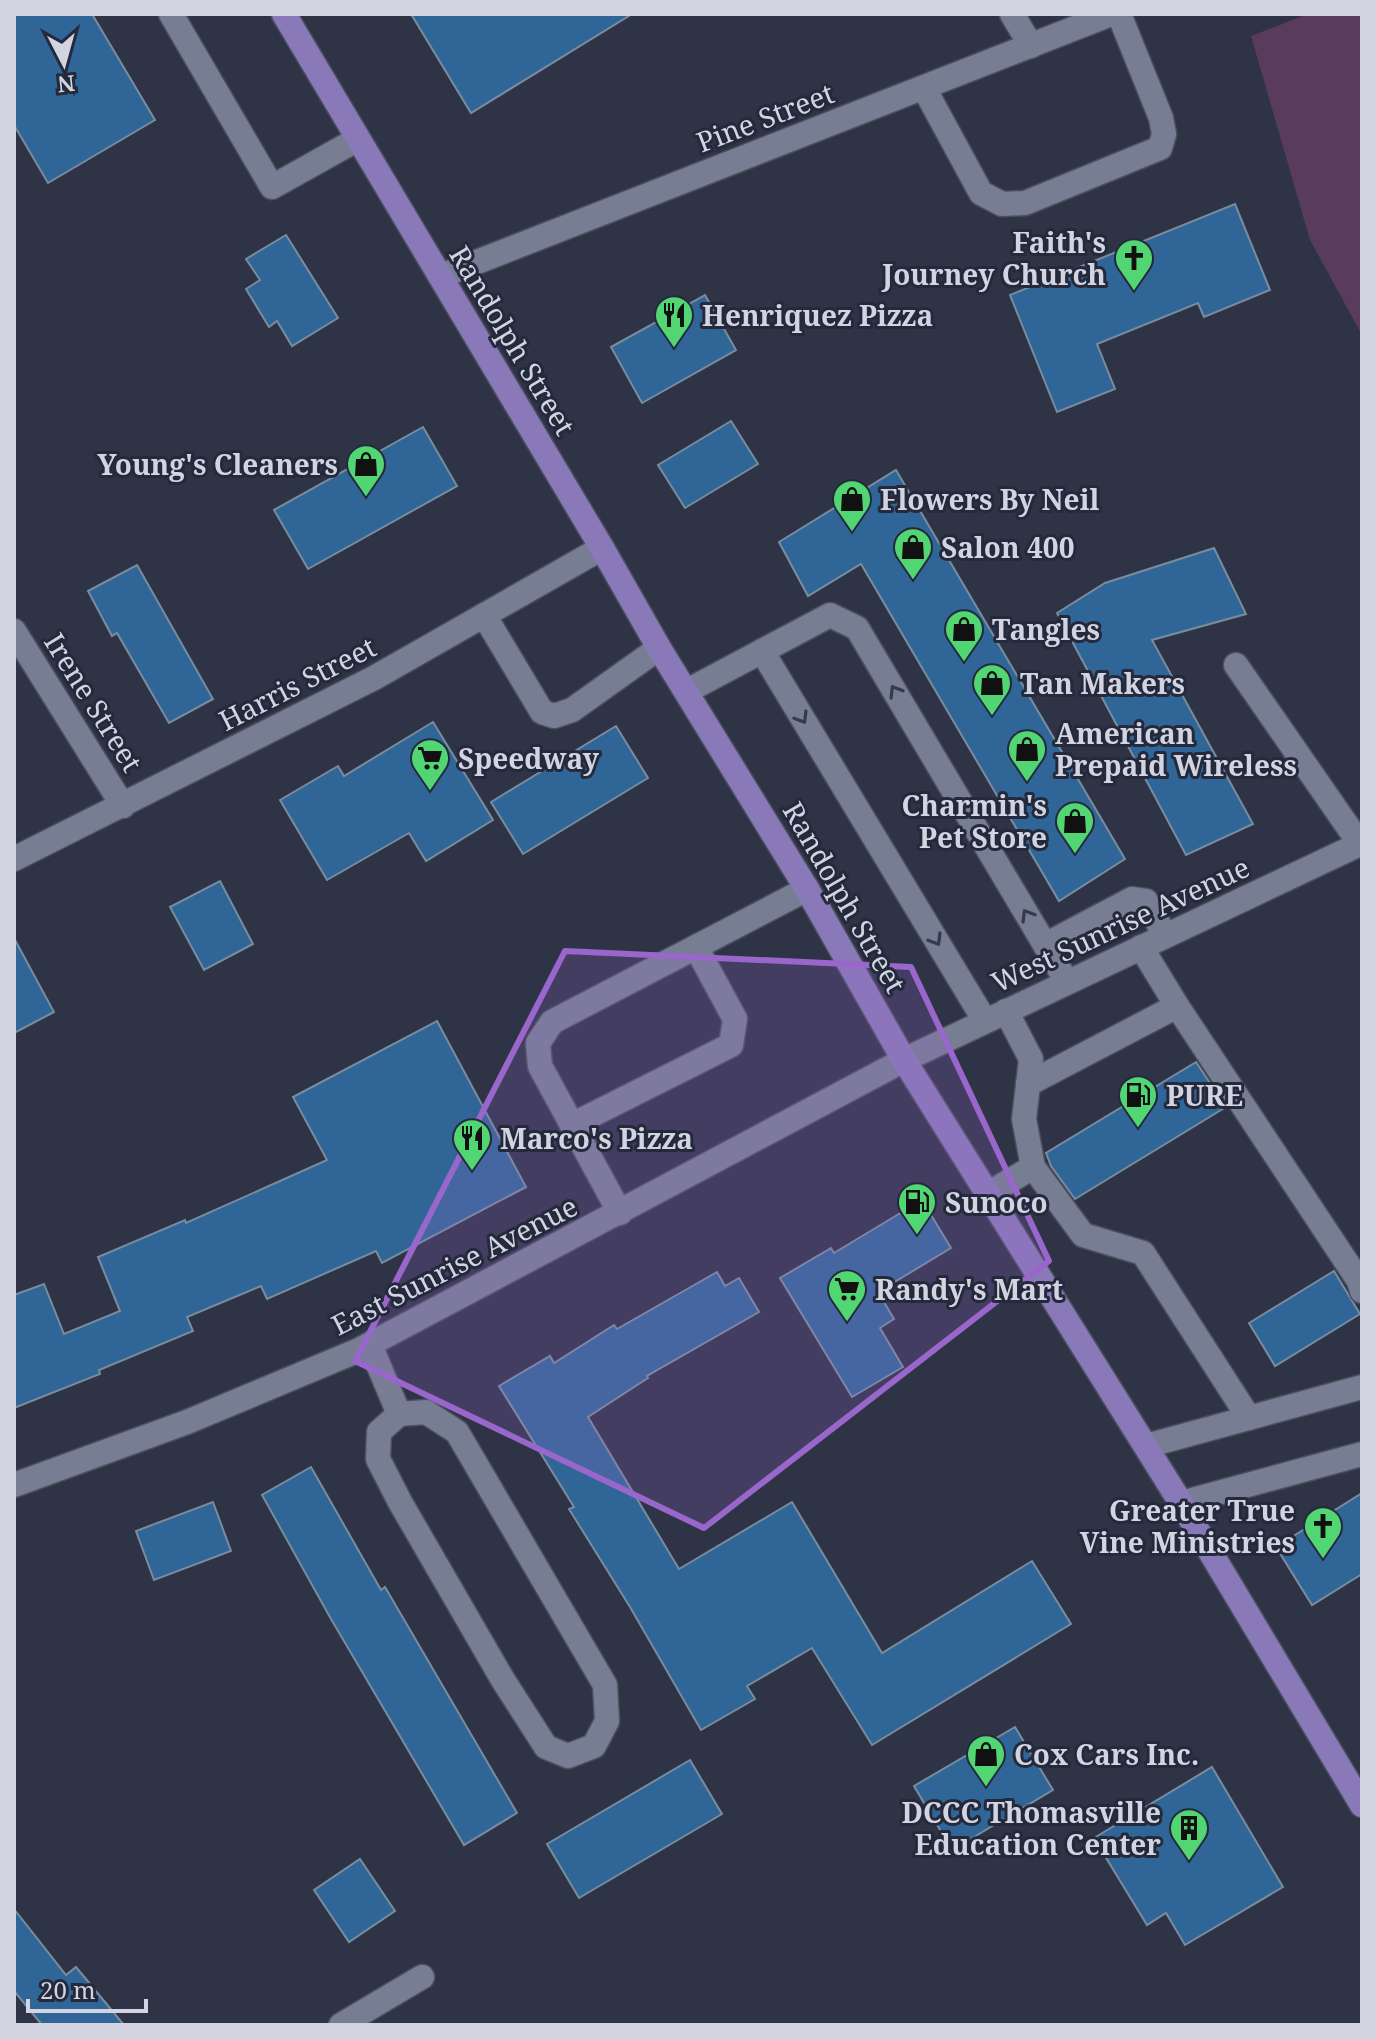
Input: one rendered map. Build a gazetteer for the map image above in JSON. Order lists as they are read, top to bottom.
{
  "streets": {
    "main road": ["Randolph Street"],
    "street": [
      "Pine Street",
      "Harris Street",
      "Irene Street",
      "West Sunrise Avenue",
      "East Sunrise Avenue"
    ]
  },
  "crossings": [
    ["Pine Street", "Randolph Street"],
    ["Randolph Street", "Harris Street"],
    ["Randolph Street", "West Sunrise Avenue"],
    ["Randolph Street", "East Sunrise Avenue"],
    ["Harris Street", "Irene Street"],
    ["West Sunrise Avenue", "East Sunrise Avenue"]
  ],
  "places": {
    "church": ["Faith's Journey Church", "Greater True Vine Ministries"],
    "restaurant": ["Henriquez Pizza", "Marco's Pizza"],
    "shop": [
      "Young's Cleaners",
      "Flowers By Neil",
      "Salon 400",
      "Tangles",
      "Tan Makers",
      "American Prepaid Wireless",
      "Charmin's Pet Store",
      "Cox Cars Inc."
    ],
    "supermarket": ["Speedway", "Randy's Mart"],
    "fuel station": ["PURE", "Sunoco"],
    "building": ["DCCC Thomasville Education Center"]
  },
  "scale_bar": "20 m",
  "north": "bottom"
}
